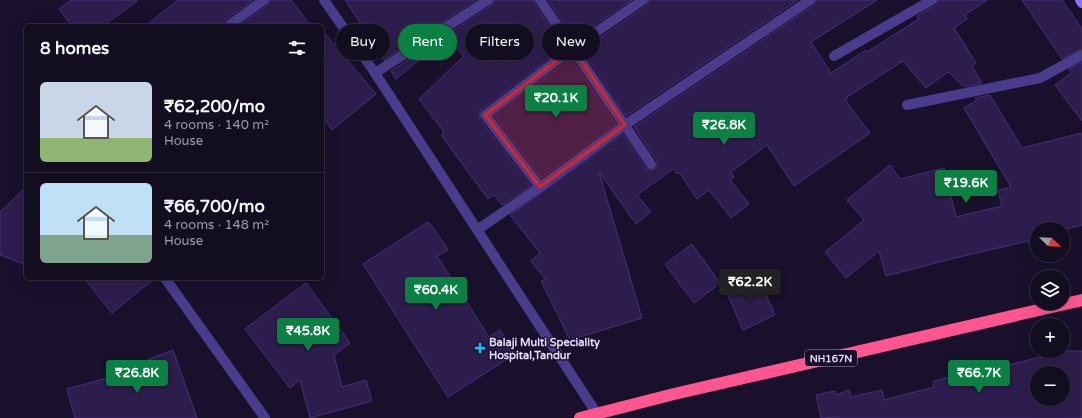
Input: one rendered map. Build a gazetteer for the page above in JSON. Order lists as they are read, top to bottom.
{
  "streets": {
    "highway": ["NH167N"]
  },
  "places": {
    "health": ["Balaji Multi Speciality Hospital,Tandur"]
  },
  "north": "bottom right",
  "page": {
    "chip": [
      "Buy",
      "Rent",
      "Filters",
      "New"
    ],
    "heading": "8 homes",
    "list": [
      {
        "name": "₹62,200/mo",
        "note": "4 rooms · 140 m² · House"
      },
      {
        "name": "₹66,700/mo",
        "note": "4 rooms · 148 m² · House"
      }
    ],
    "price": [
      "₹20.1K",
      "₹26.8K",
      "₹19.6K",
      "₹62.2K",
      "₹60.4K",
      "₹45.8K",
      "₹26.8K",
      "₹66.7K"
    ],
    "map_buttons": ["+", "−"]
  }
}
